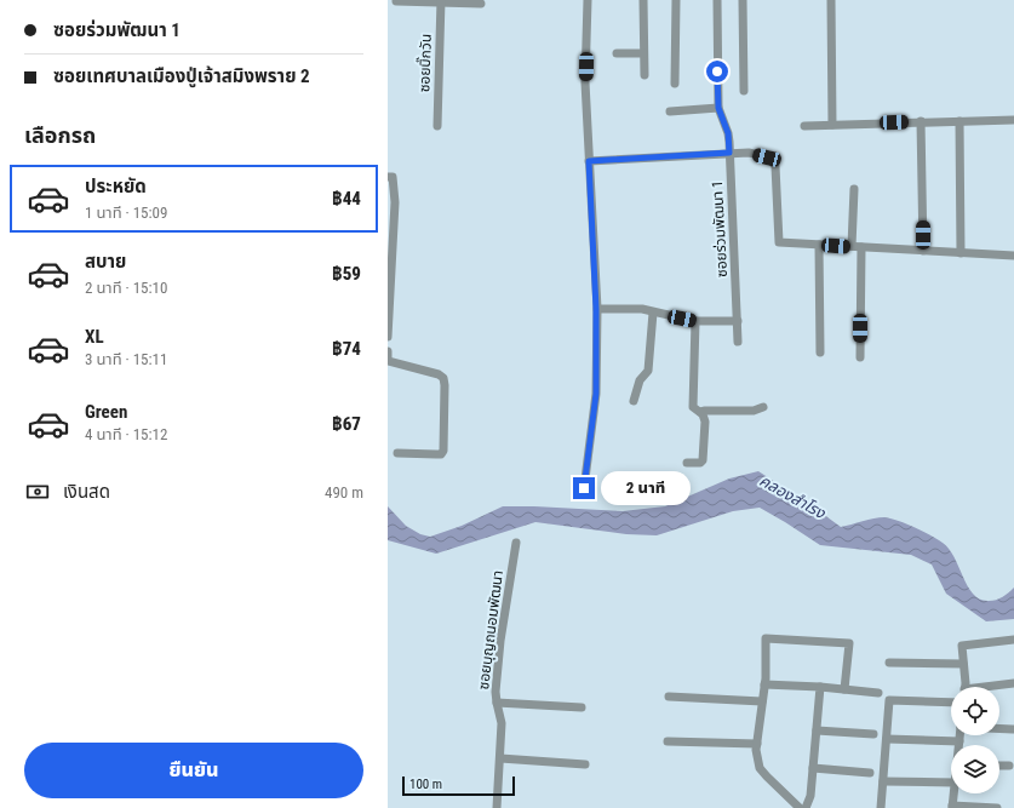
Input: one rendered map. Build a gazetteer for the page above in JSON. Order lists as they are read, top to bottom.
{
  "streets": {
    "street": ["ซอยบิ๊กวัน", "ซอยร่วมพัฒนา 1", "ซอยบุญถนอมพัฒนา"]
  },
  "water": ["คลองสำโรง"],
  "scale_bar": "100 m",
  "page": {
    "banner": ["ซอยร่วมพัฒนา 1", "ซอยเทศบาลเมืองปู่เจ้าสมิงพราย 2"],
    "heading": "เลือกรถ",
    "list": [
      {
        "name": "ประหยัด",
        "note": "1 นาที · 15:09",
        "value": "฿44"
      },
      {
        "name": "สบาย",
        "note": "2 นาที · 15:10",
        "value": "฿59"
      },
      {
        "name": "XL",
        "note": "3 นาที · 15:11",
        "value": "฿74"
      },
      {
        "name": "Green",
        "note": "4 นาที · 15:12",
        "value": "฿67"
      }
    ],
    "pay": ["เงินสด", "490 m"],
    "bubble": "2 นาที",
    "buttons": "ยืนยัน",
    "scale": "100 m"
  }
}
